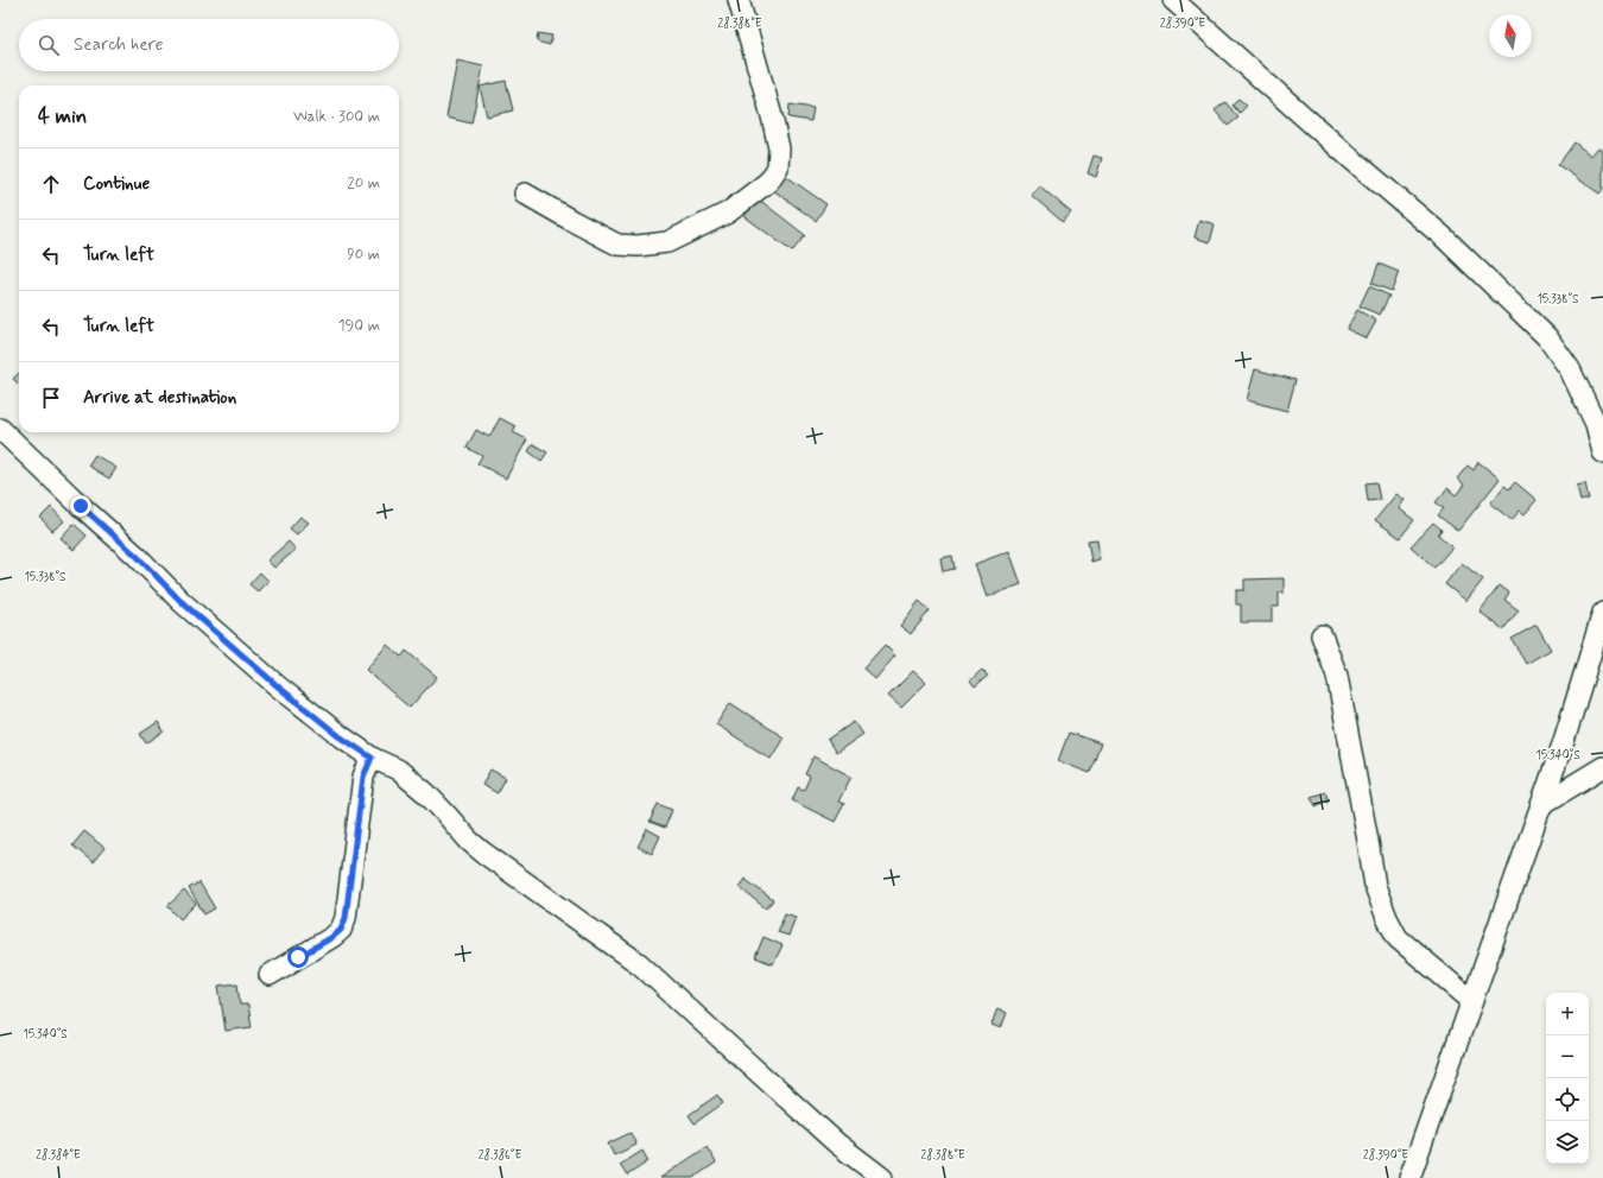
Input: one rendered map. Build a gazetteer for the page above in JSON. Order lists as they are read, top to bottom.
{
  "north": "top",
  "page": {
    "search": "Search here",
    "heading": ["4 min", "Walk · 300 m"],
    "list": [
      ["Continue", "20 m"],
      ["Turn left", "90 m"],
      ["Turn left", "190 m"],
      "Arrive at destination"
    ],
    "map_buttons": ["+", "−"]
  },
  "coordinates": [
    "28.388°E",
    "28.390°E",
    "15.338°S",
    "15.340°S",
    "28.384°E",
    "28.386°E"
  ]
}
